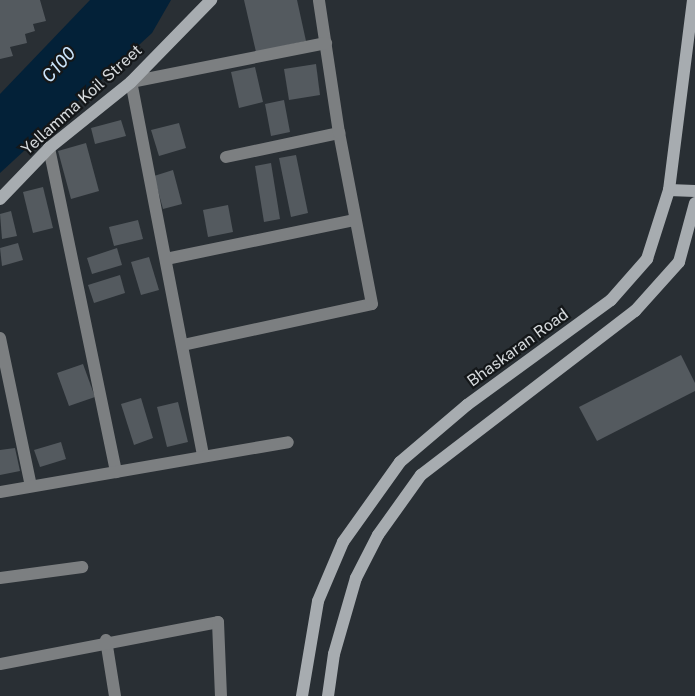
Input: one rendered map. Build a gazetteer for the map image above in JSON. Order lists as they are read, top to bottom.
{
  "streets": {
    "main road": ["Yellamma Koil Street", "Bhaskaran Road"]
  },
  "water": ["C100"]
}
